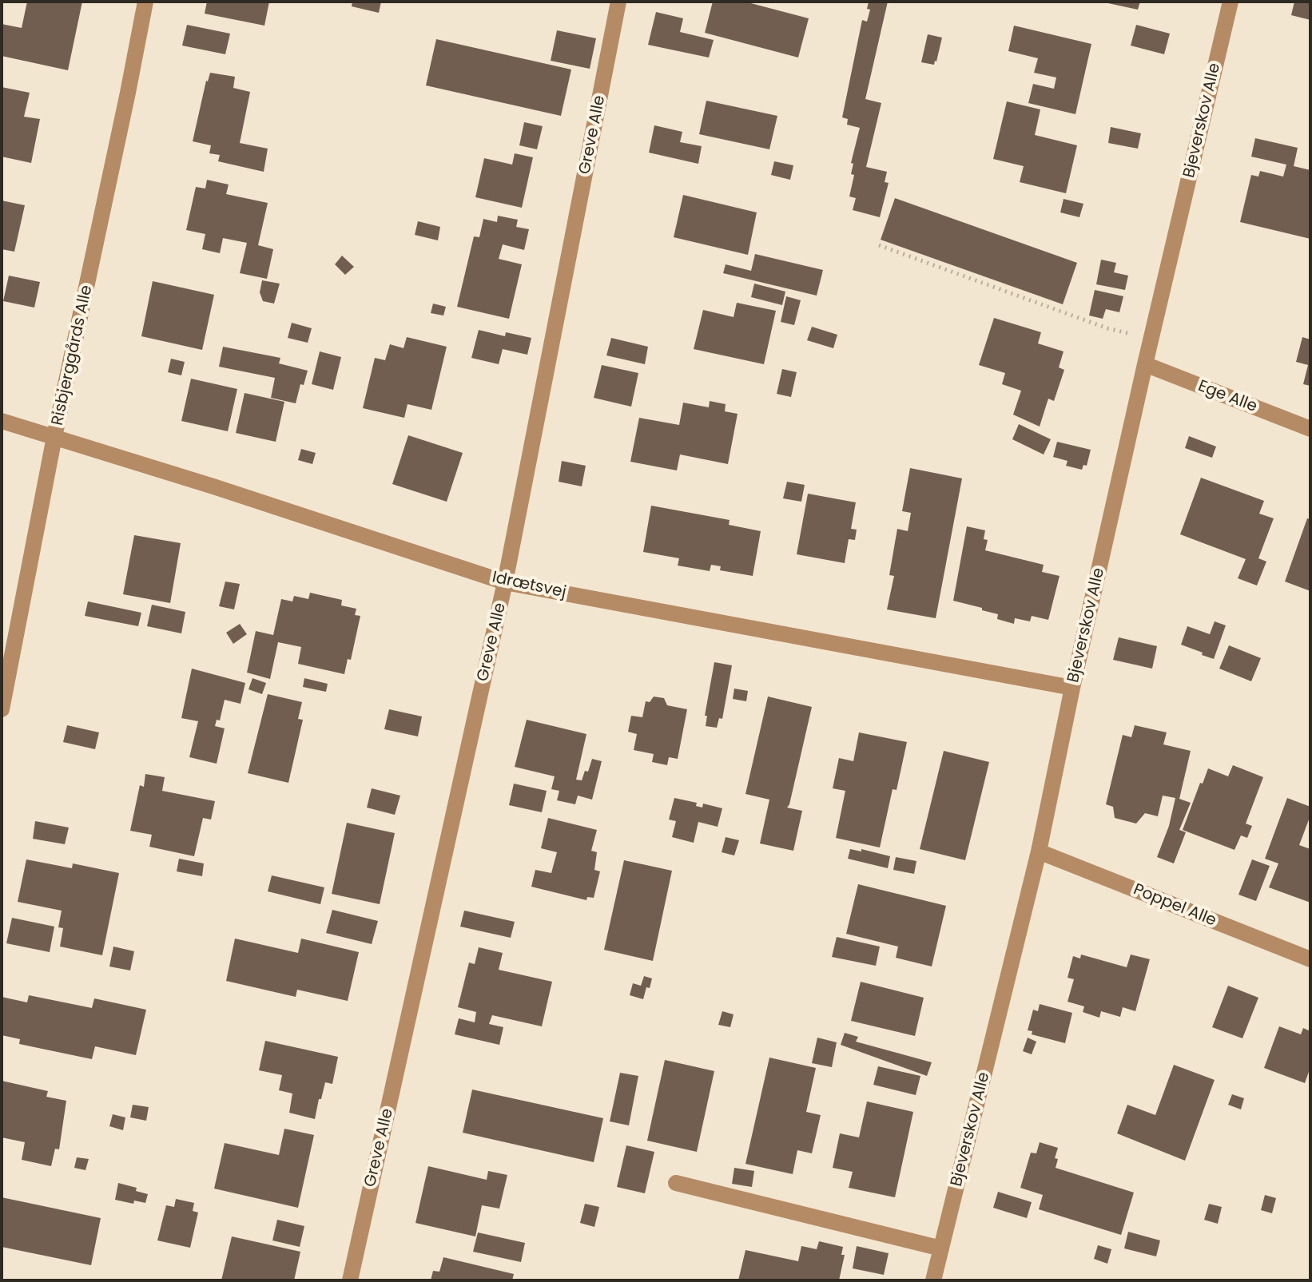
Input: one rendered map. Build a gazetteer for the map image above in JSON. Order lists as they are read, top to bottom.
{
  "streets": {
    "street": [
      "Bjeverskov Alle",
      "Greve Alle",
      "Risbjerggårds Alle",
      "Ege Alle",
      "Idrætsvej",
      "Poppel Alle"
    ]
  },
  "crossings": [
    ["Bjeverskov Alle", "Ege Alle"],
    ["Bjeverskov Alle", "Idrætsvej"],
    ["Bjeverskov Alle", "Poppel Alle"],
    ["Greve Alle", "Idrætsvej"],
    ["Risbjerggårds Alle", "Idrætsvej"]
  ]
}
